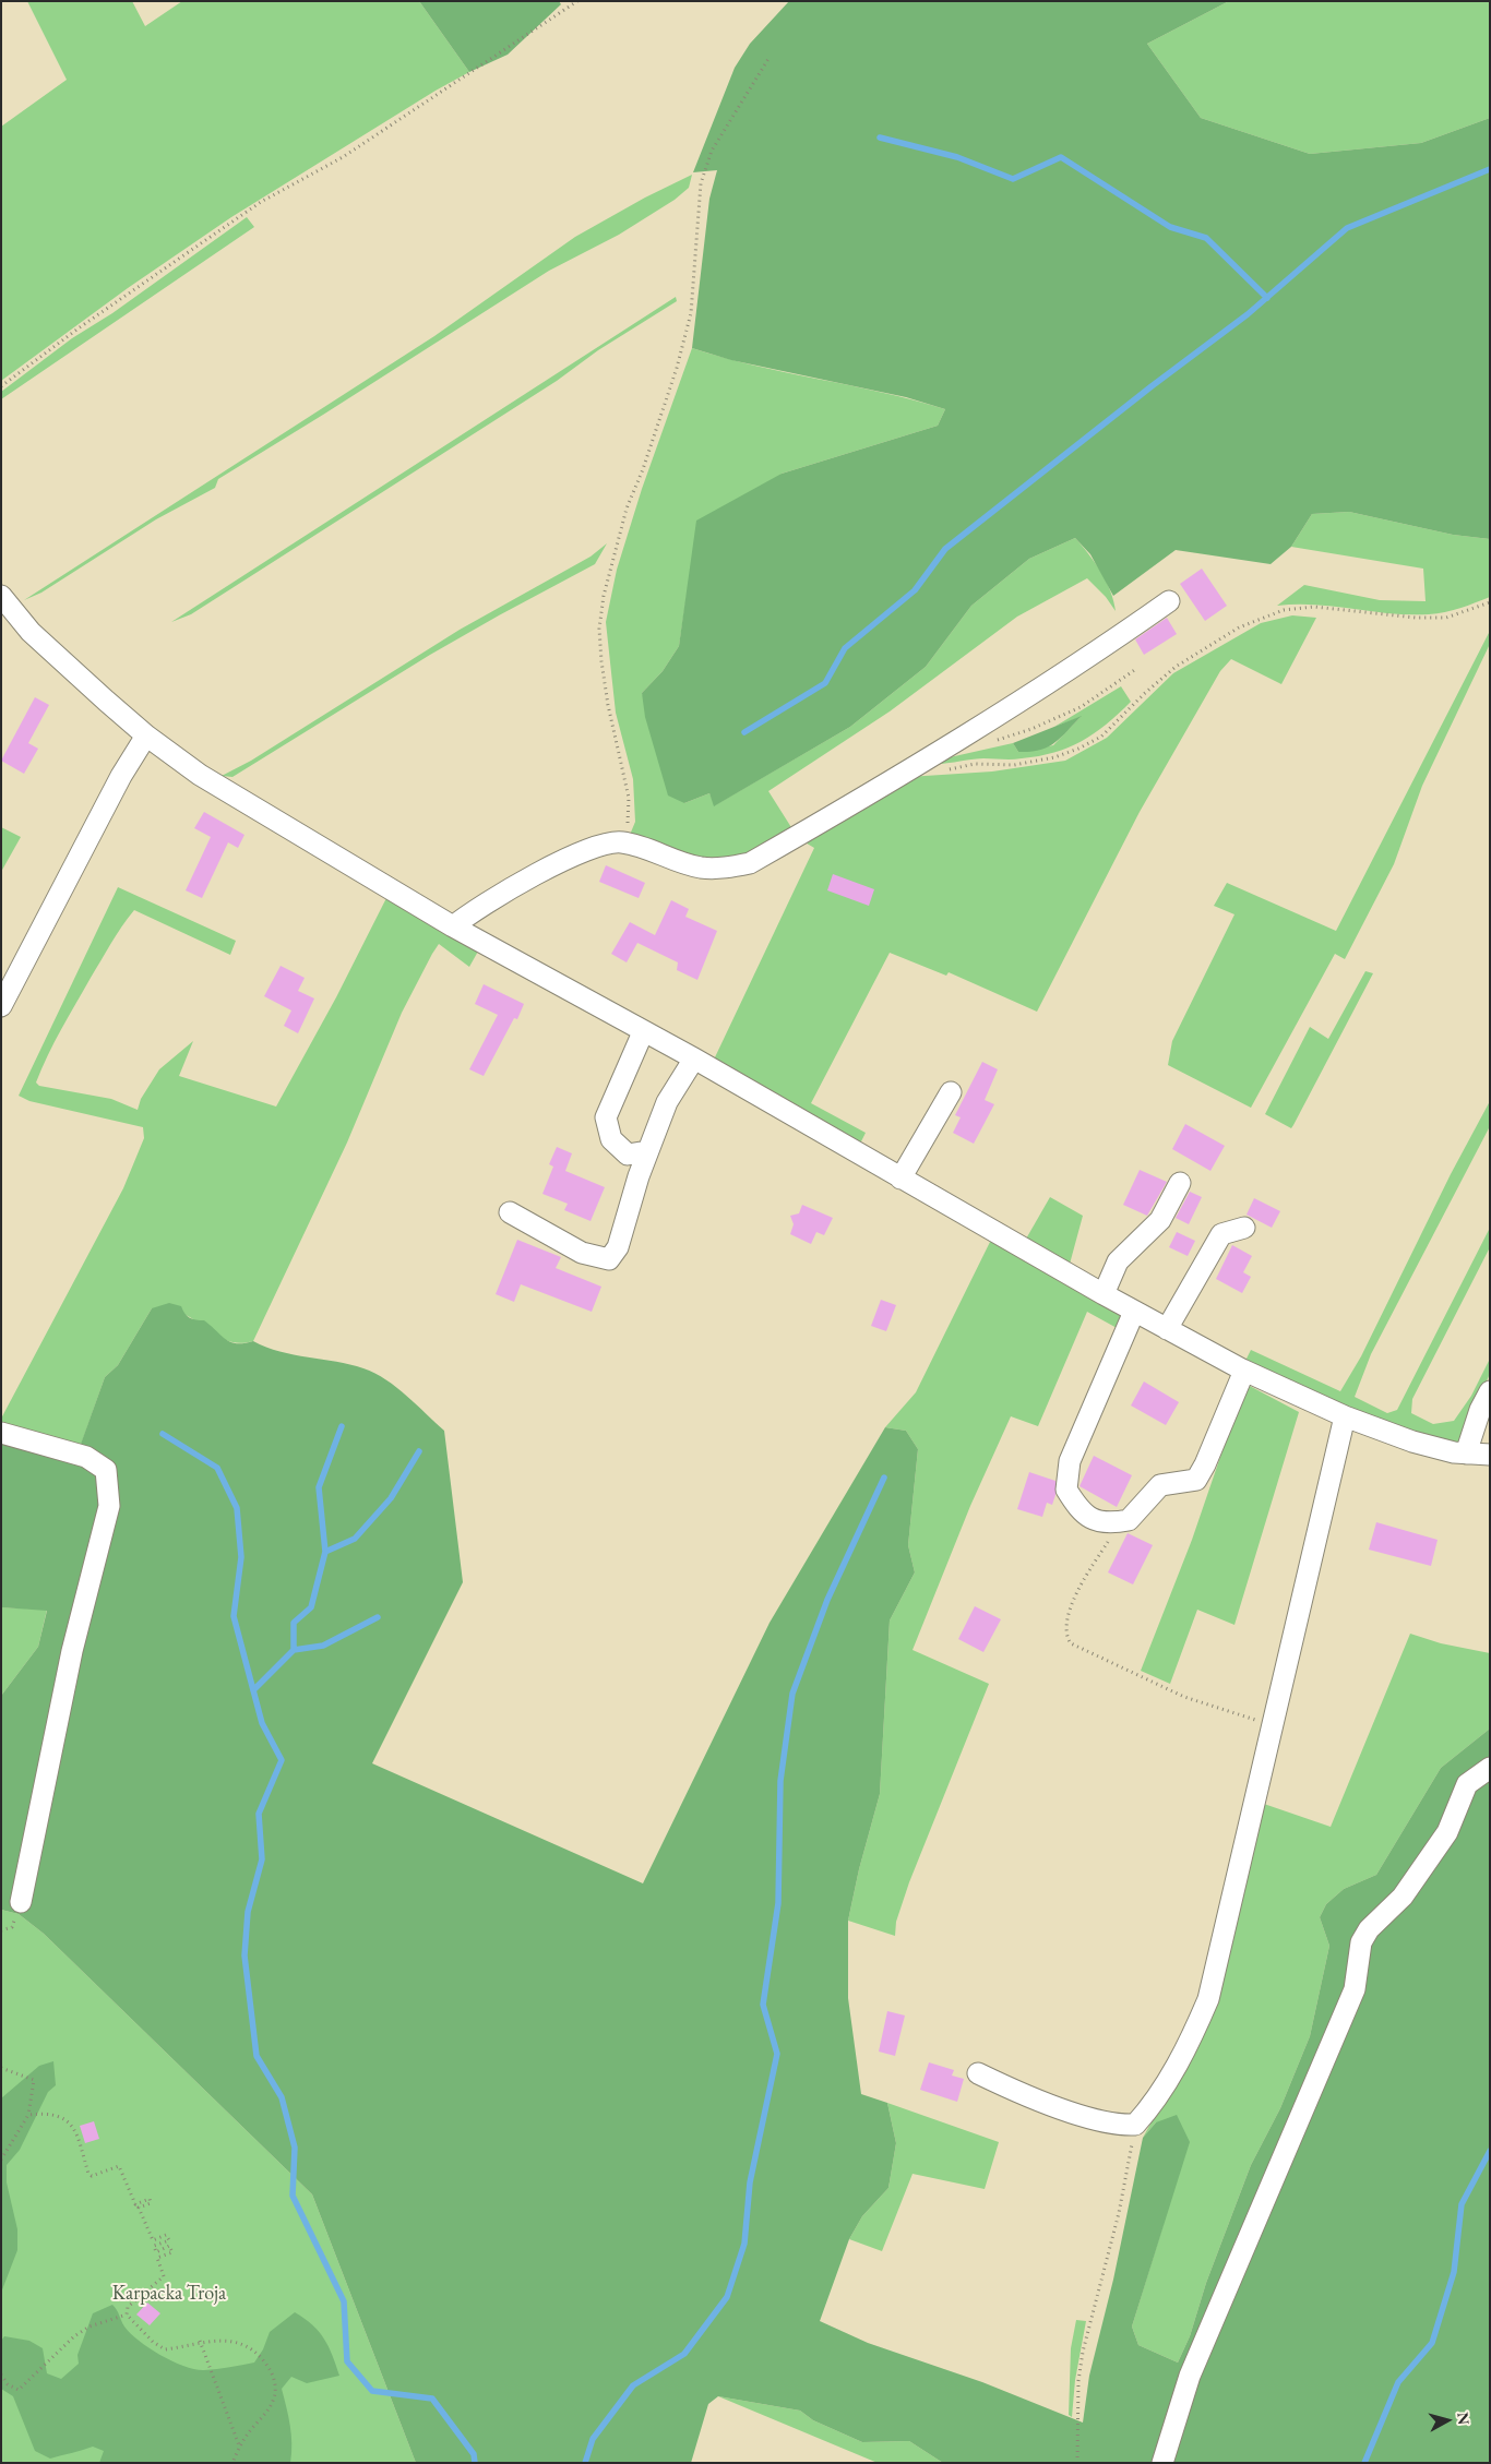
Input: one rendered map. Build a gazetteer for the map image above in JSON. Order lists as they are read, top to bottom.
{
  "parks": ["Karpacka Troja"],
  "north": "right"
}
